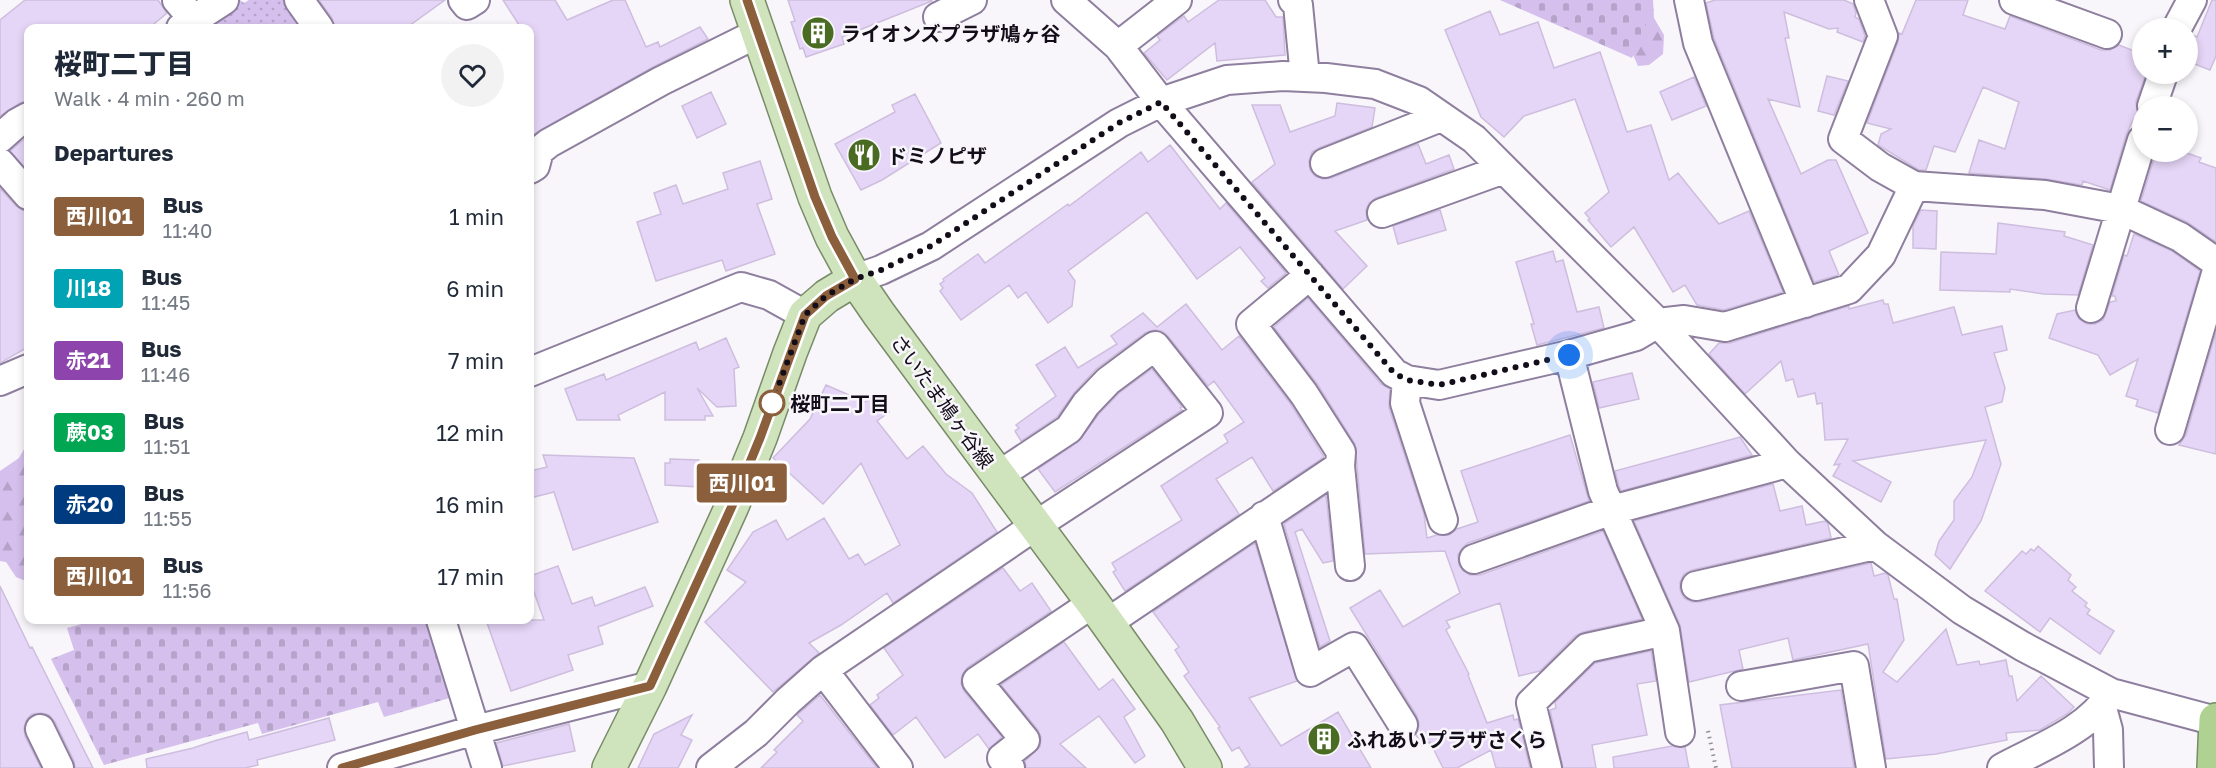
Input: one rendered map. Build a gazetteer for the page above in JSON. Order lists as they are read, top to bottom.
{
  "streets": {
    "main road": ["さいたま鳩ヶ谷線"]
  },
  "places": {
    "building": ["ライオンズプラザ鳩ヶ谷", "ふれあいプラザさくら"],
    "restaurant": ["ドミノピザ"],
    "other": ["桜町二丁目"]
  },
  "lines": ["bus line 西川01"],
  "page": {
    "on_map": "西川01",
    "map_buttons": ["+", "−"],
    "heading": [
      ["桜町二丁目", "Walk · 4 min · 260 m"],
      "Departures"
    ],
    "list": [
      {
        "mark": "西川01",
        "name": "Bus",
        "note": "11:40",
        "value": "1 min"
      },
      {
        "mark": "川18",
        "name": "Bus",
        "note": "11:45",
        "value": "6 min"
      },
      {
        "mark": "赤21",
        "name": "Bus",
        "note": "11:46",
        "value": "7 min"
      },
      {
        "mark": "蕨03",
        "name": "Bus",
        "note": "11:51",
        "value": "12 min"
      },
      {
        "mark": "赤20",
        "name": "Bus",
        "note": "11:55",
        "value": "16 min"
      },
      {
        "mark": "西川01",
        "name": "Bus",
        "note": "11:56",
        "value": "17 min"
      }
    ]
  }
}
